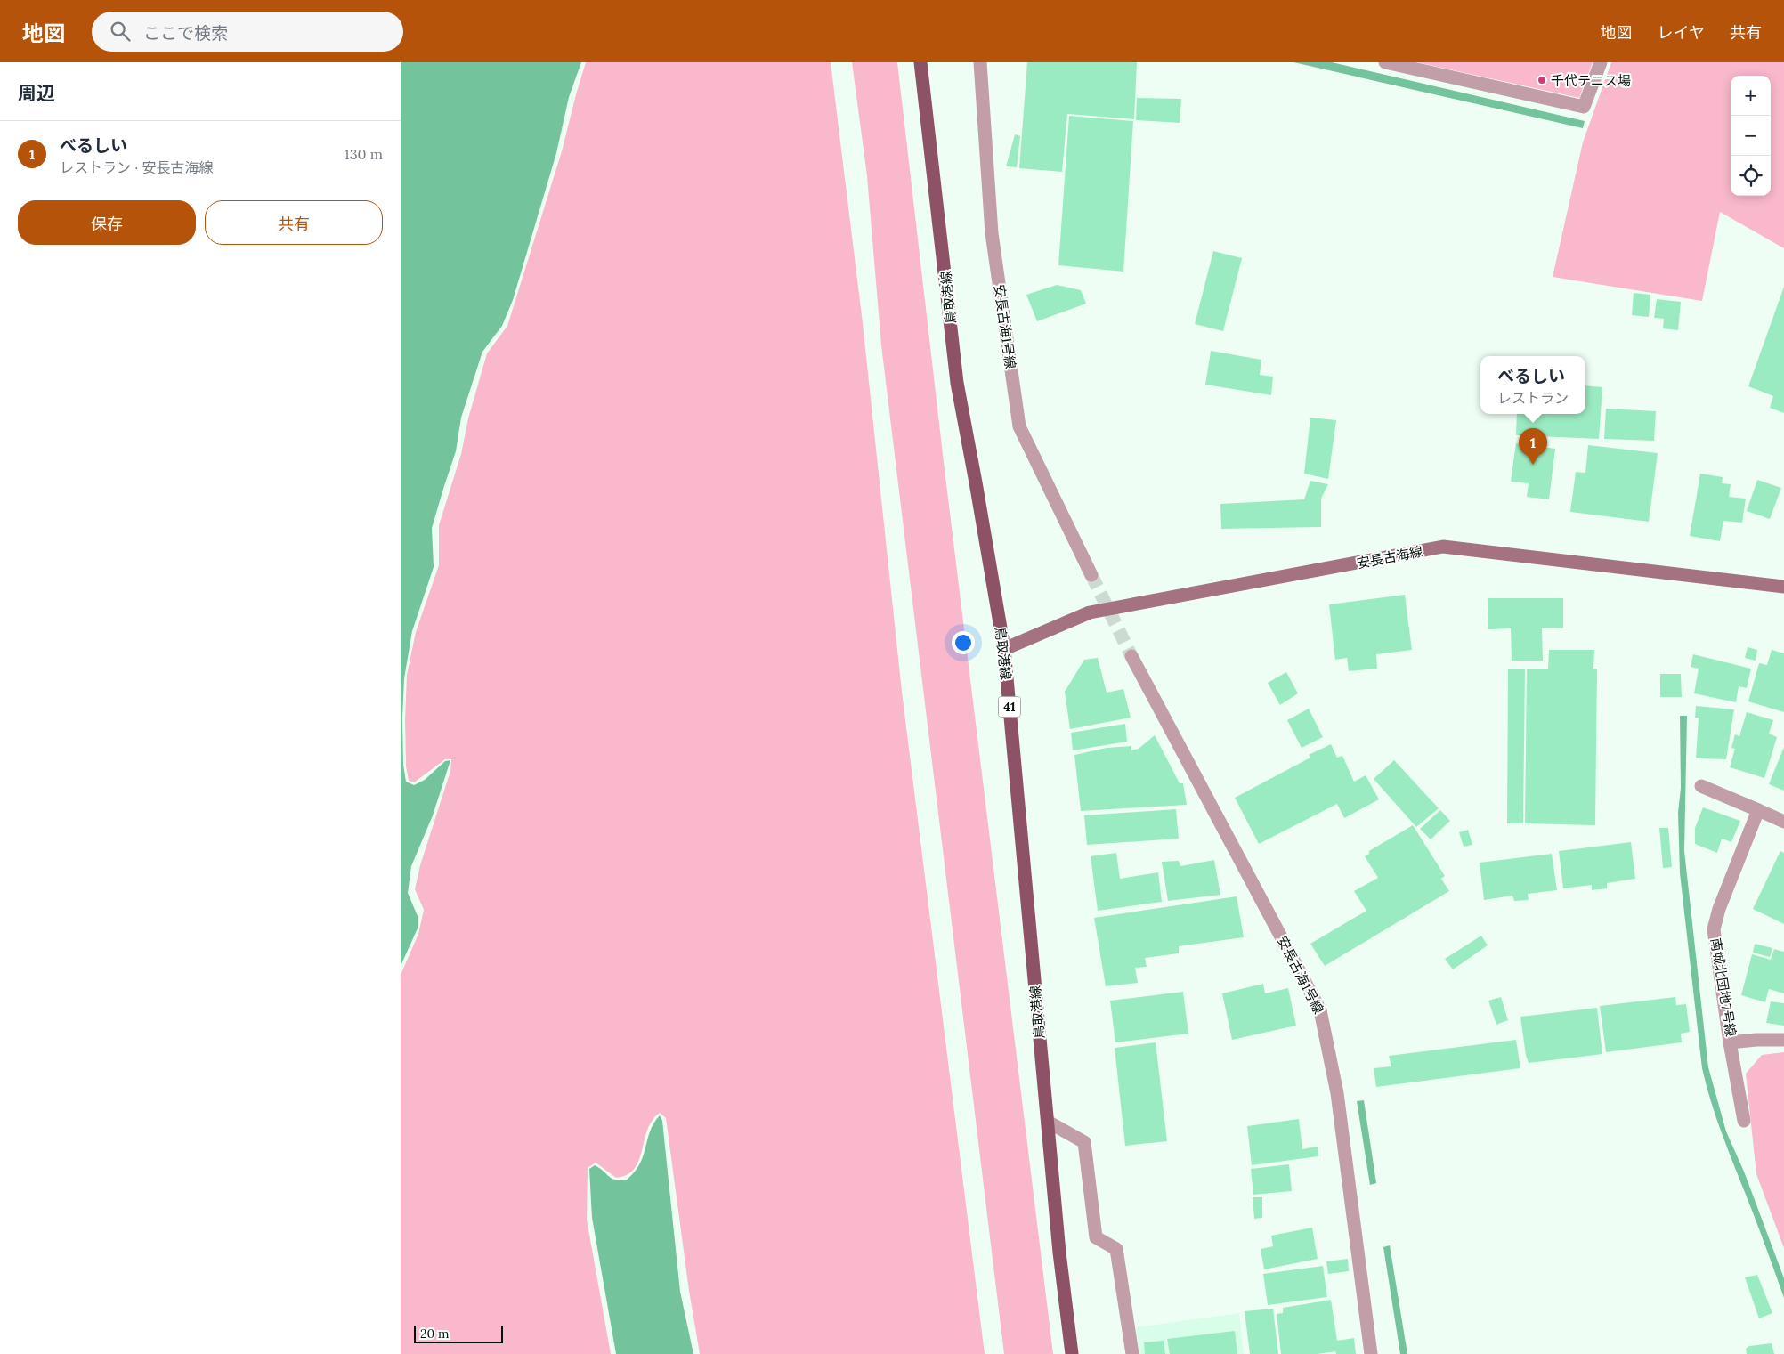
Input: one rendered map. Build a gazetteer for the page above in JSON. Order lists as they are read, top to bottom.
{
  "streets": {
    "main road": ["鳥取港線", "41"],
    "street": ["安長古海1号線", "安長古海線", "南城北団地7号線"]
  },
  "crossings": [
    ["鳥取港線", "安長古海線"]
  ],
  "places": ["千代テニス場"],
  "scale_bar": "20 m",
  "page": {
    "header": "地図",
    "search": "ここで検索",
    "nav": ["地図", "レイヤ", "共有"],
    "heading": "周辺",
    "map_buttons": ["+", "−"],
    "list": [
      {
        "mark": "1",
        "name": "べるしい",
        "note": "レストラン · 安長古海線",
        "value": "130 m"
      }
    ],
    "buttons": ["保存", "共有"],
    "popup": ["べるしい", "レストラン"],
    "pins": "1",
    "scale": "20 m"
  }
}
